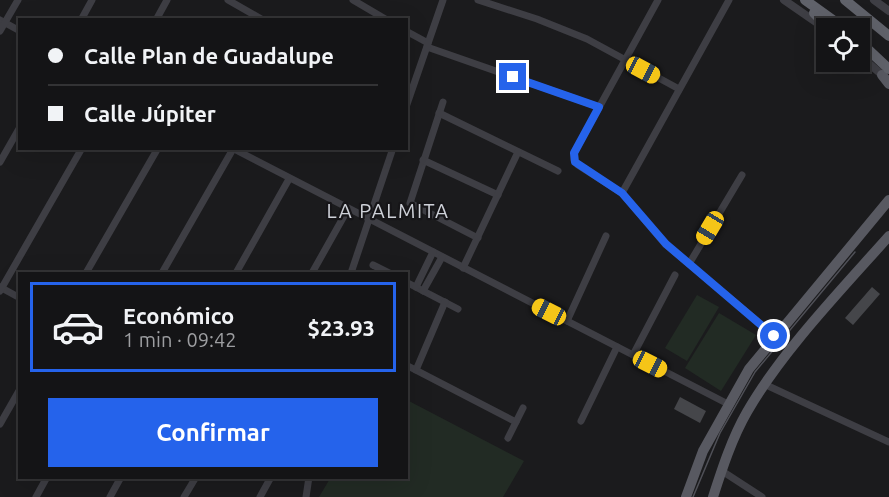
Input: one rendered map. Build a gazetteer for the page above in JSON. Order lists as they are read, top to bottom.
{
  "districts": ["LA PALMITA"],
  "page": {
    "banner": ["Calle Plan de Guadalupe", "Calle Júpiter"],
    "list": [
      {
        "name": "Económico",
        "note": "1 min · 09:42",
        "value": "$23.93"
      }
    ],
    "buttons": "Confirmar"
  }
}
